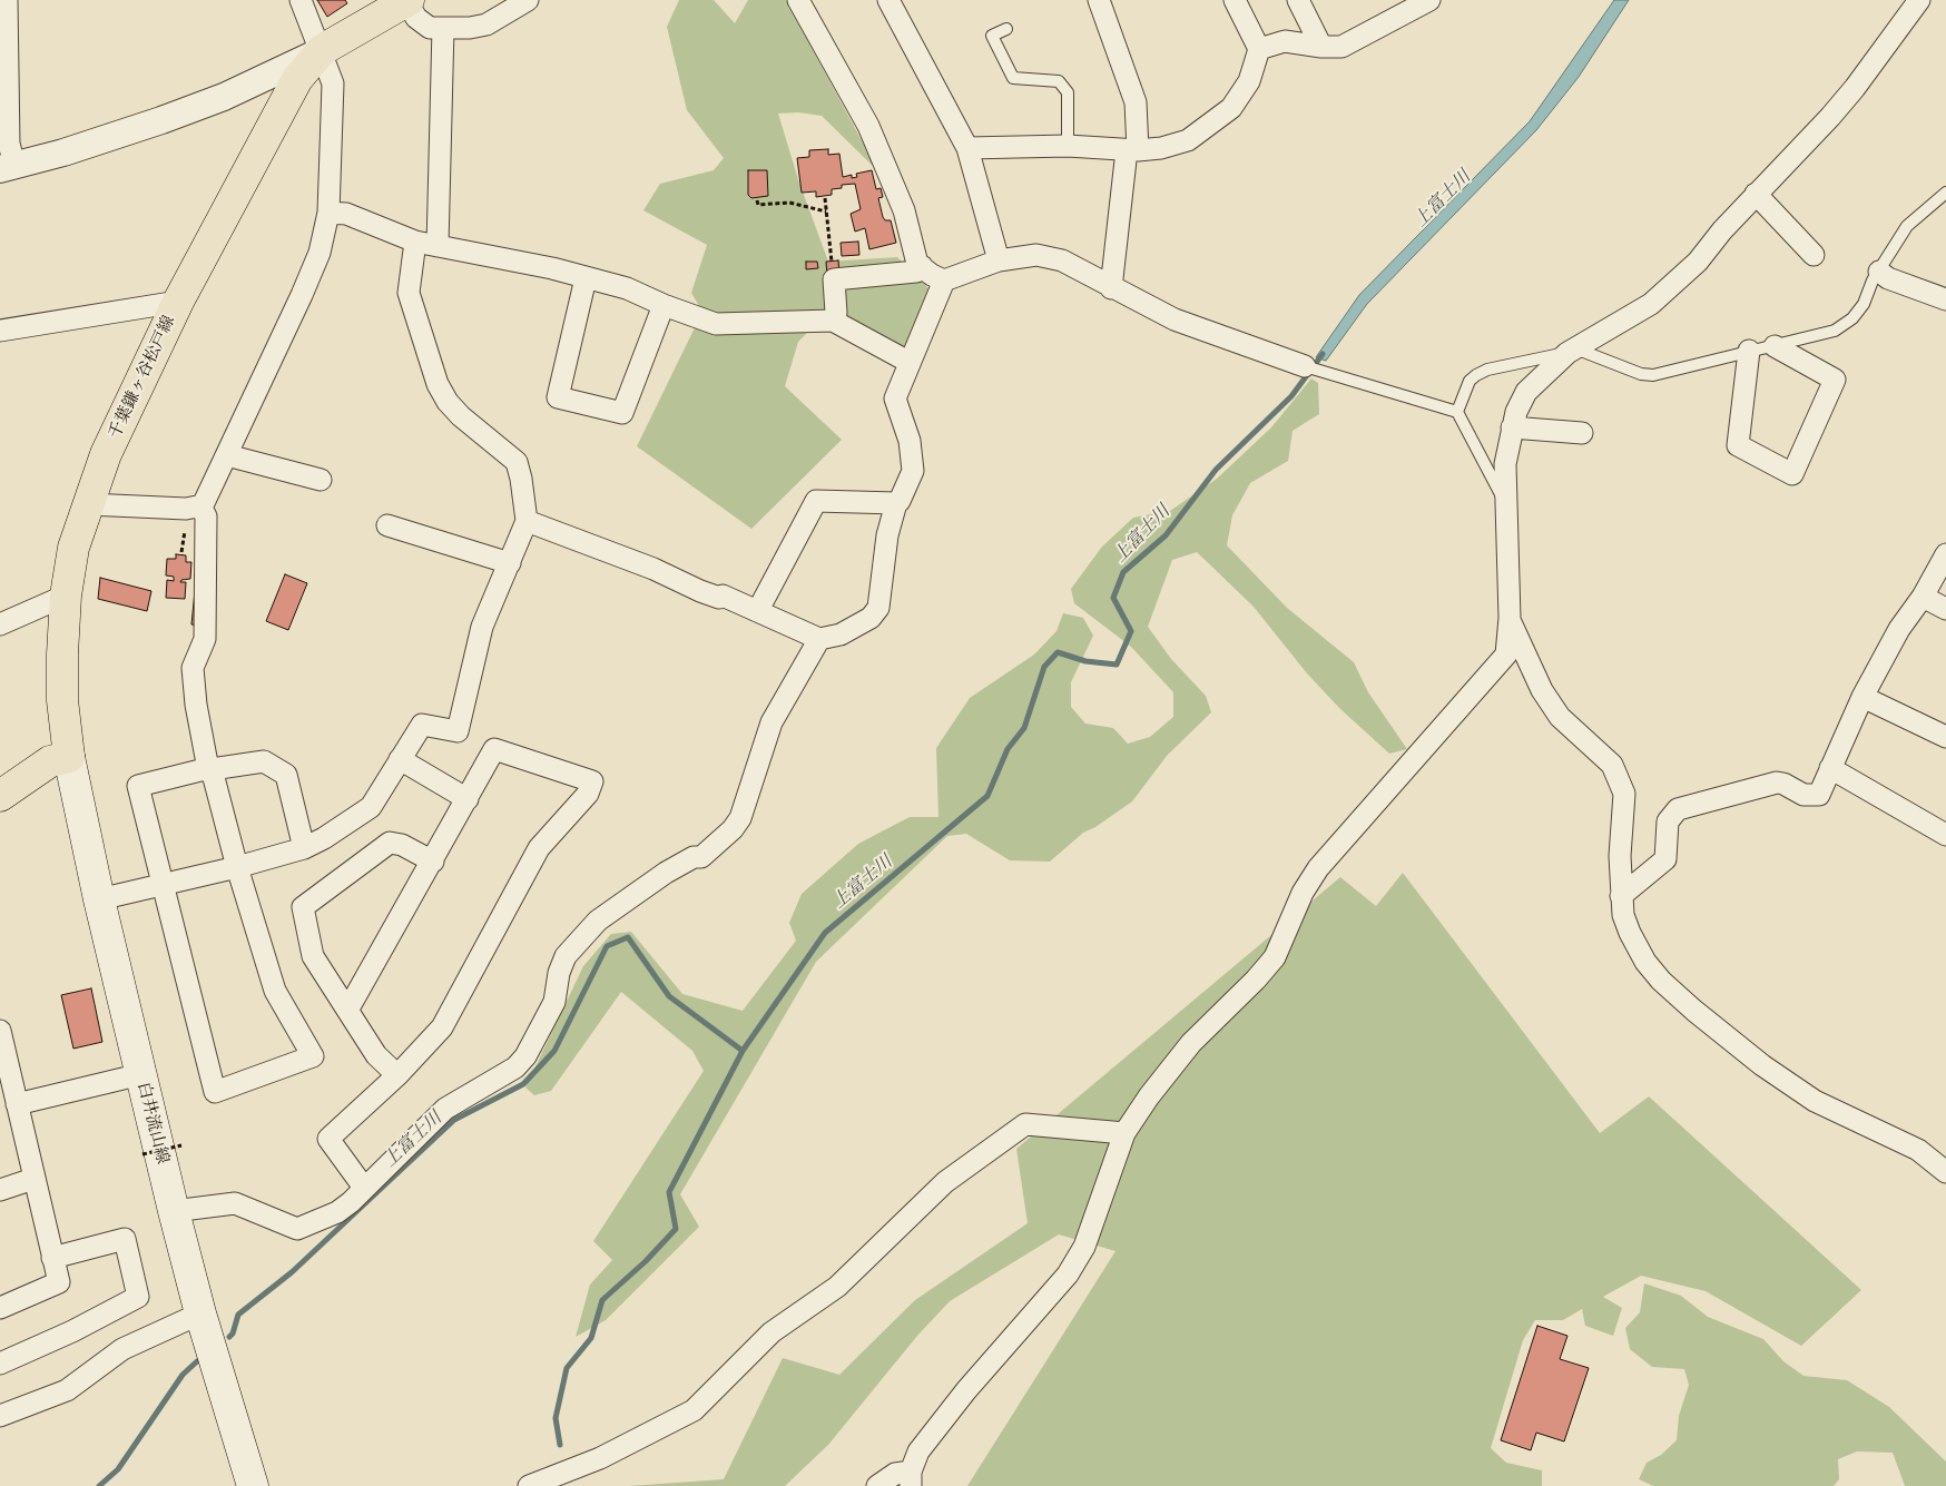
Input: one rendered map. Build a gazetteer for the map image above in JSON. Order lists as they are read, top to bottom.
{
  "streets": {
    "main road": ["千葉鎌ヶ谷松戸線", "白井流山線"]
  },
  "crossings": [
    ["千葉鎌ヶ谷松戸線", "白井流山線"]
  ],
  "water": ["上富士川"]
}
